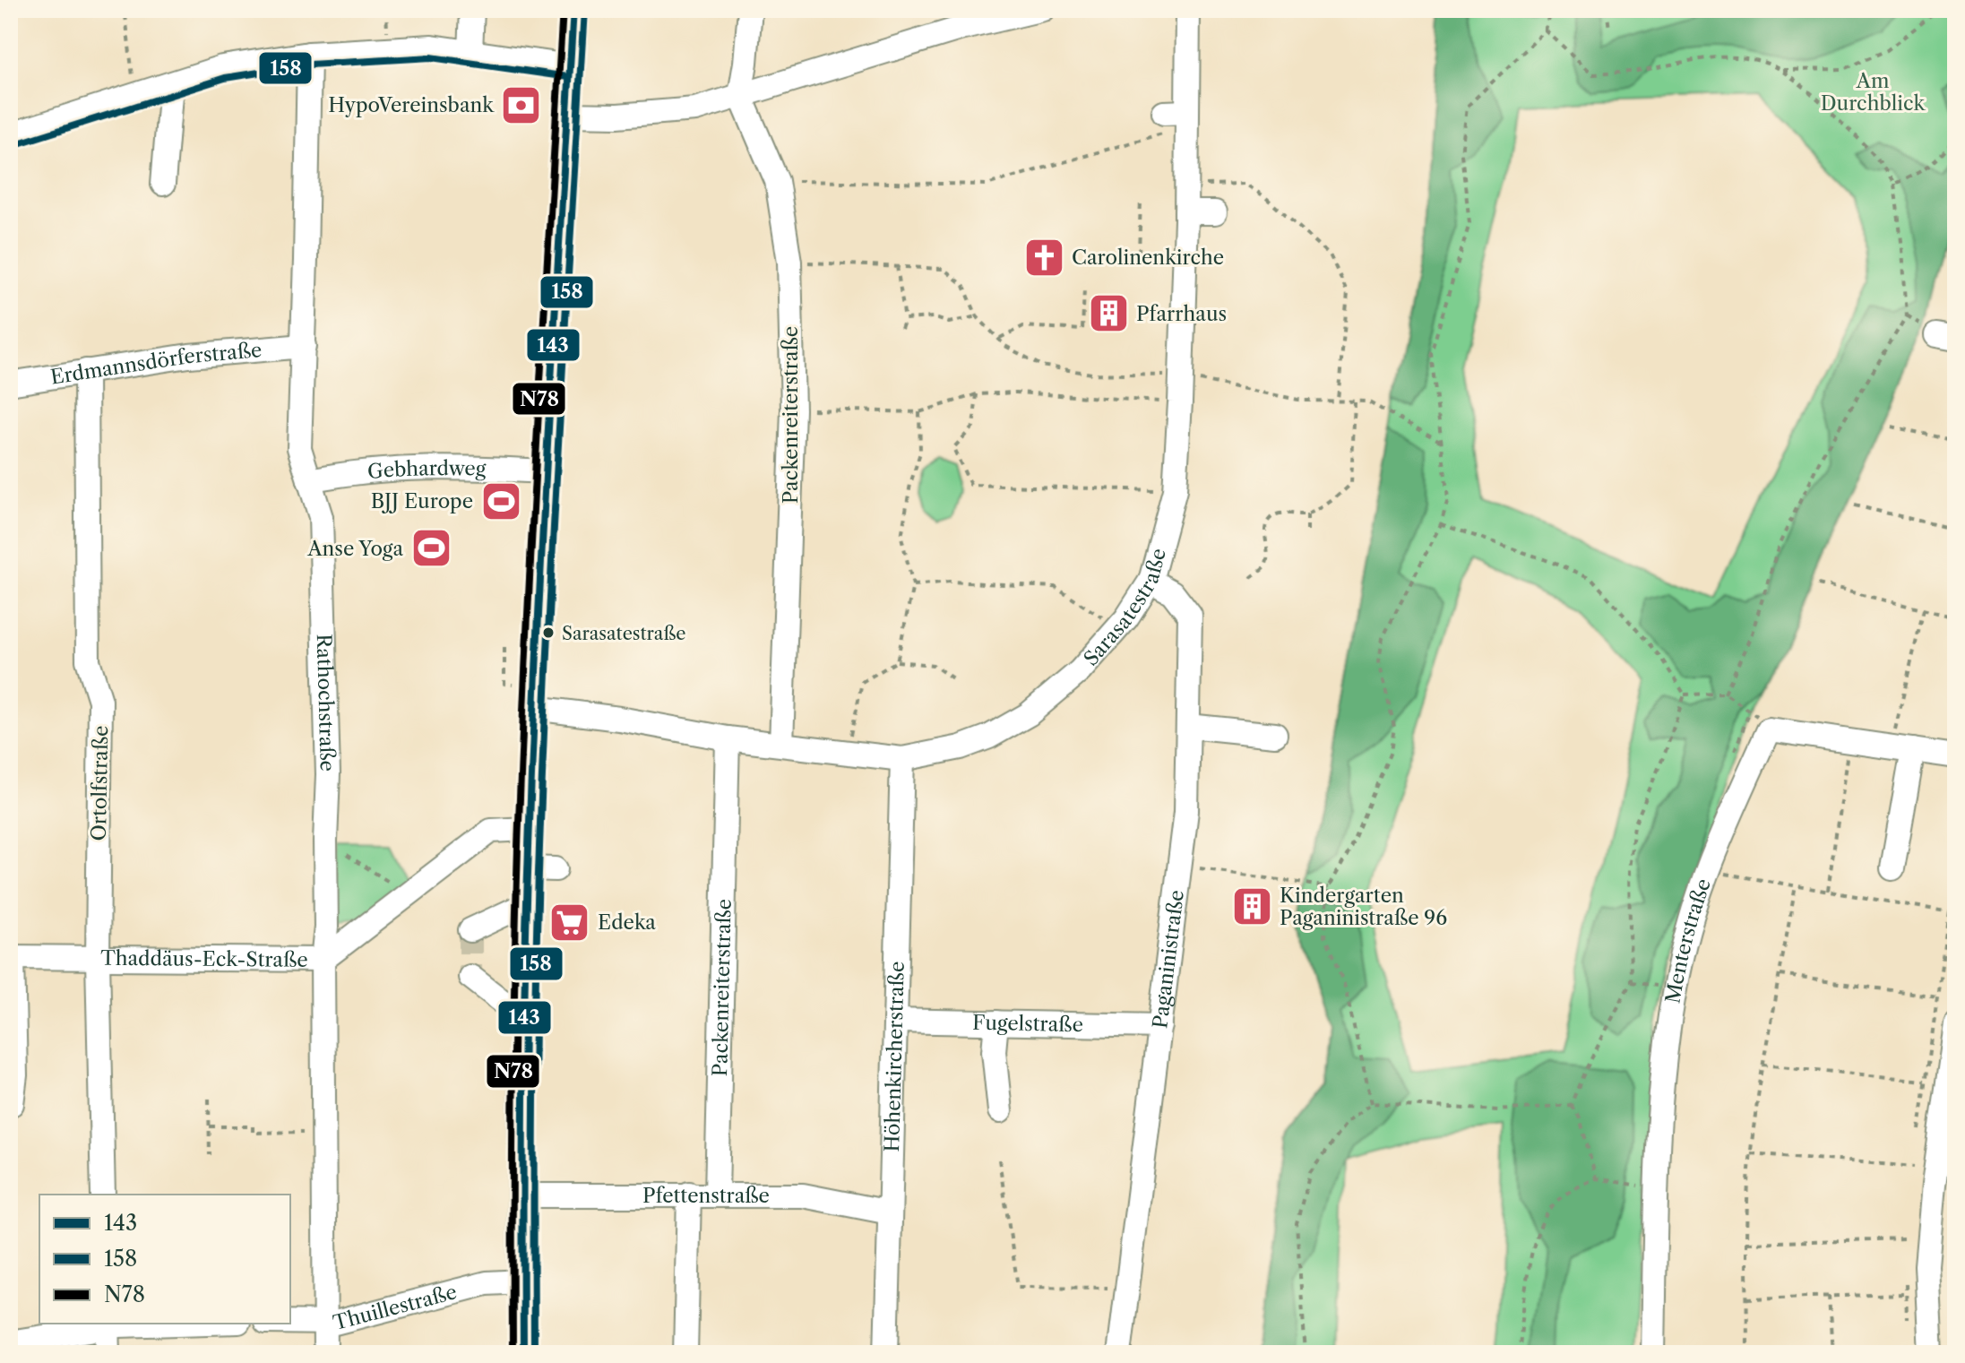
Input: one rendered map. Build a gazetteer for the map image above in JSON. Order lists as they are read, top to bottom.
{
  "streets": {
    "street": [
      "Erdmannsdörferstraße",
      "Packenreiterstraße",
      "Gebhardweg",
      "Sarasatestraße",
      "Rathochstraße",
      "Ortolfstraße",
      "Menterstraße",
      "Paganinistraße",
      "Thaddäus-Eck-Straße",
      "Fugelstraße",
      "Höhenkircherstraße",
      "Pfettenstraße",
      "Thuillestraße"
    ]
  },
  "crossings": [
    ["Erdmannsdörferstraße", "Rathochstraße"],
    ["Erdmannsdörferstraße", "Ortolfstraße"],
    ["Packenreiterstraße", "Sarasatestraße"],
    ["Packenreiterstraße", "Pfettenstraße"],
    ["Gebhardweg", "Rathochstraße"],
    ["Sarasatestraße", "Paganinistraße"],
    ["Sarasatestraße", "Höhenkircherstraße"],
    ["Rathochstraße", "Thaddäus-Eck-Straße"],
    ["Rathochstraße", "Thuillestraße"],
    ["Ortolfstraße", "Thaddäus-Eck-Straße"],
    ["Paganinistraße", "Fugelstraße"],
    ["Fugelstraße", "Höhenkircherstraße"],
    ["Höhenkircherstraße", "Pfettenstraße"]
  ],
  "parks": ["Am Durchblick"],
  "places": {
    "bank": ["HypoVereinsbank"],
    "church": ["Carolinenkirche"],
    "building": ["Pfarrhaus", "Kindergarten Paganinistraße 96"],
    "sports": ["BJJ Europe", "Anse Yoga"],
    "other": ["Sarasatestraße"],
    "supermarket": ["Edeka"]
  },
  "lines": ["transit line 143", "transit line N78", "transit line 158"],
  "legend": ["143", "158", "N78"]
}
